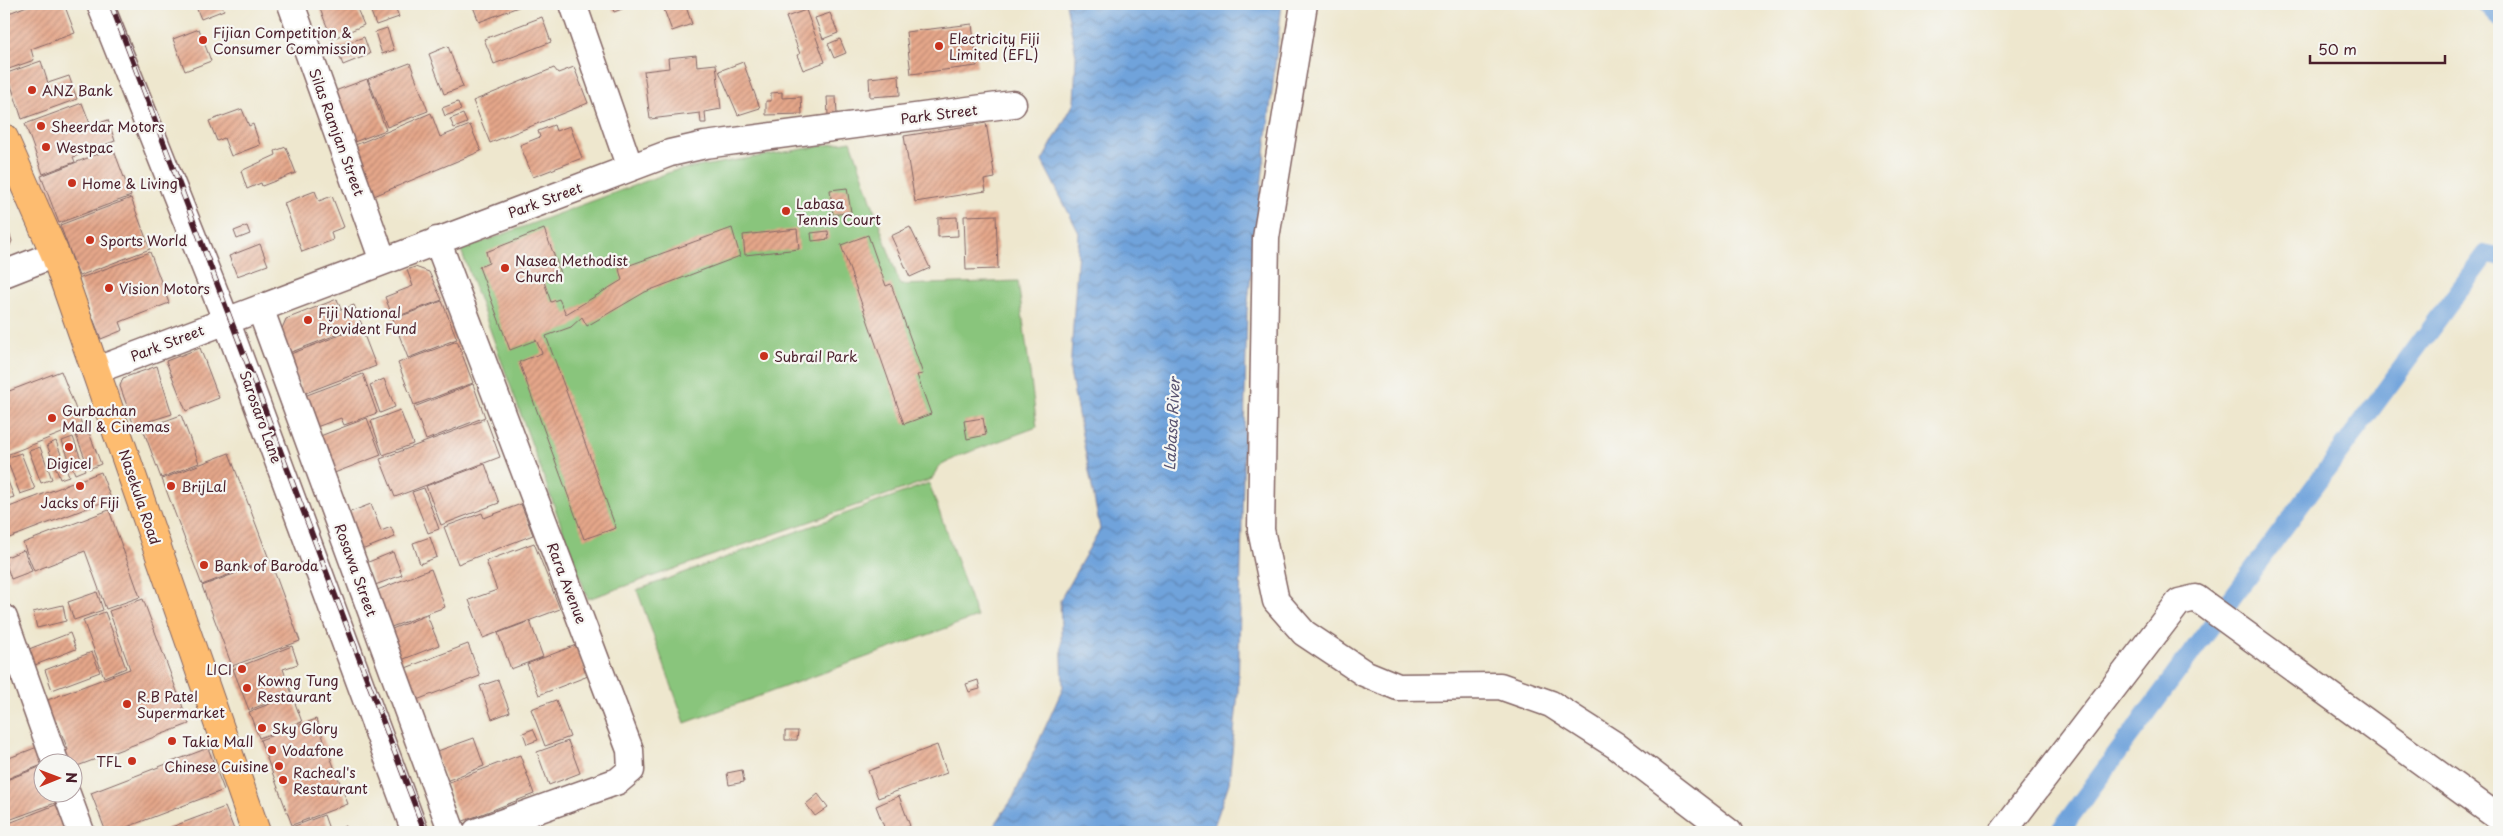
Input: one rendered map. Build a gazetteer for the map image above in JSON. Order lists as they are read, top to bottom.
{
  "streets": {
    "main road": ["Nasekula Road"],
    "street": [
      "Park Street",
      "Silas Ramjan Street",
      "Sarosaro Lane",
      "Rosawa Street",
      "Rara Avenue"
    ]
  },
  "crossings": [
    ["Park Street", "Silas Ramjan Street"],
    ["Park Street", "Sarosaro Lane"],
    ["Park Street", "Nasekula Road"],
    ["Park Street", "Rosawa Street"],
    ["Park Street", "Rara Avenue"]
  ],
  "water": ["Labasa River"],
  "places": [
    "Fijian Competition & Consumer Commission",
    "Electricity Fiji Limited (EFL)",
    "ANZ Bank",
    "Sheerdar Motors",
    "Westpac",
    "Home & Living",
    "Labasa Tennis Court",
    "Sports World",
    "Nasea Methodist Church",
    "Vision Motors",
    "Fiji National Provident Fund",
    "Subrail Park",
    "Gurbachan Mall & Cinemas",
    "Digicel",
    "Jacks of Fiji",
    "BrijLal",
    "Bank of Baroda",
    "LICI",
    "Kowng Tung Restaurant",
    "R.B Patel Supermarket",
    "Sky Glory",
    "Takia Mall",
    "Vodafone",
    "TFL",
    "Chinese Cuisine",
    "Racheal's Restaurant"
  ],
  "scale_bar": "50 m",
  "north": "right"
}
